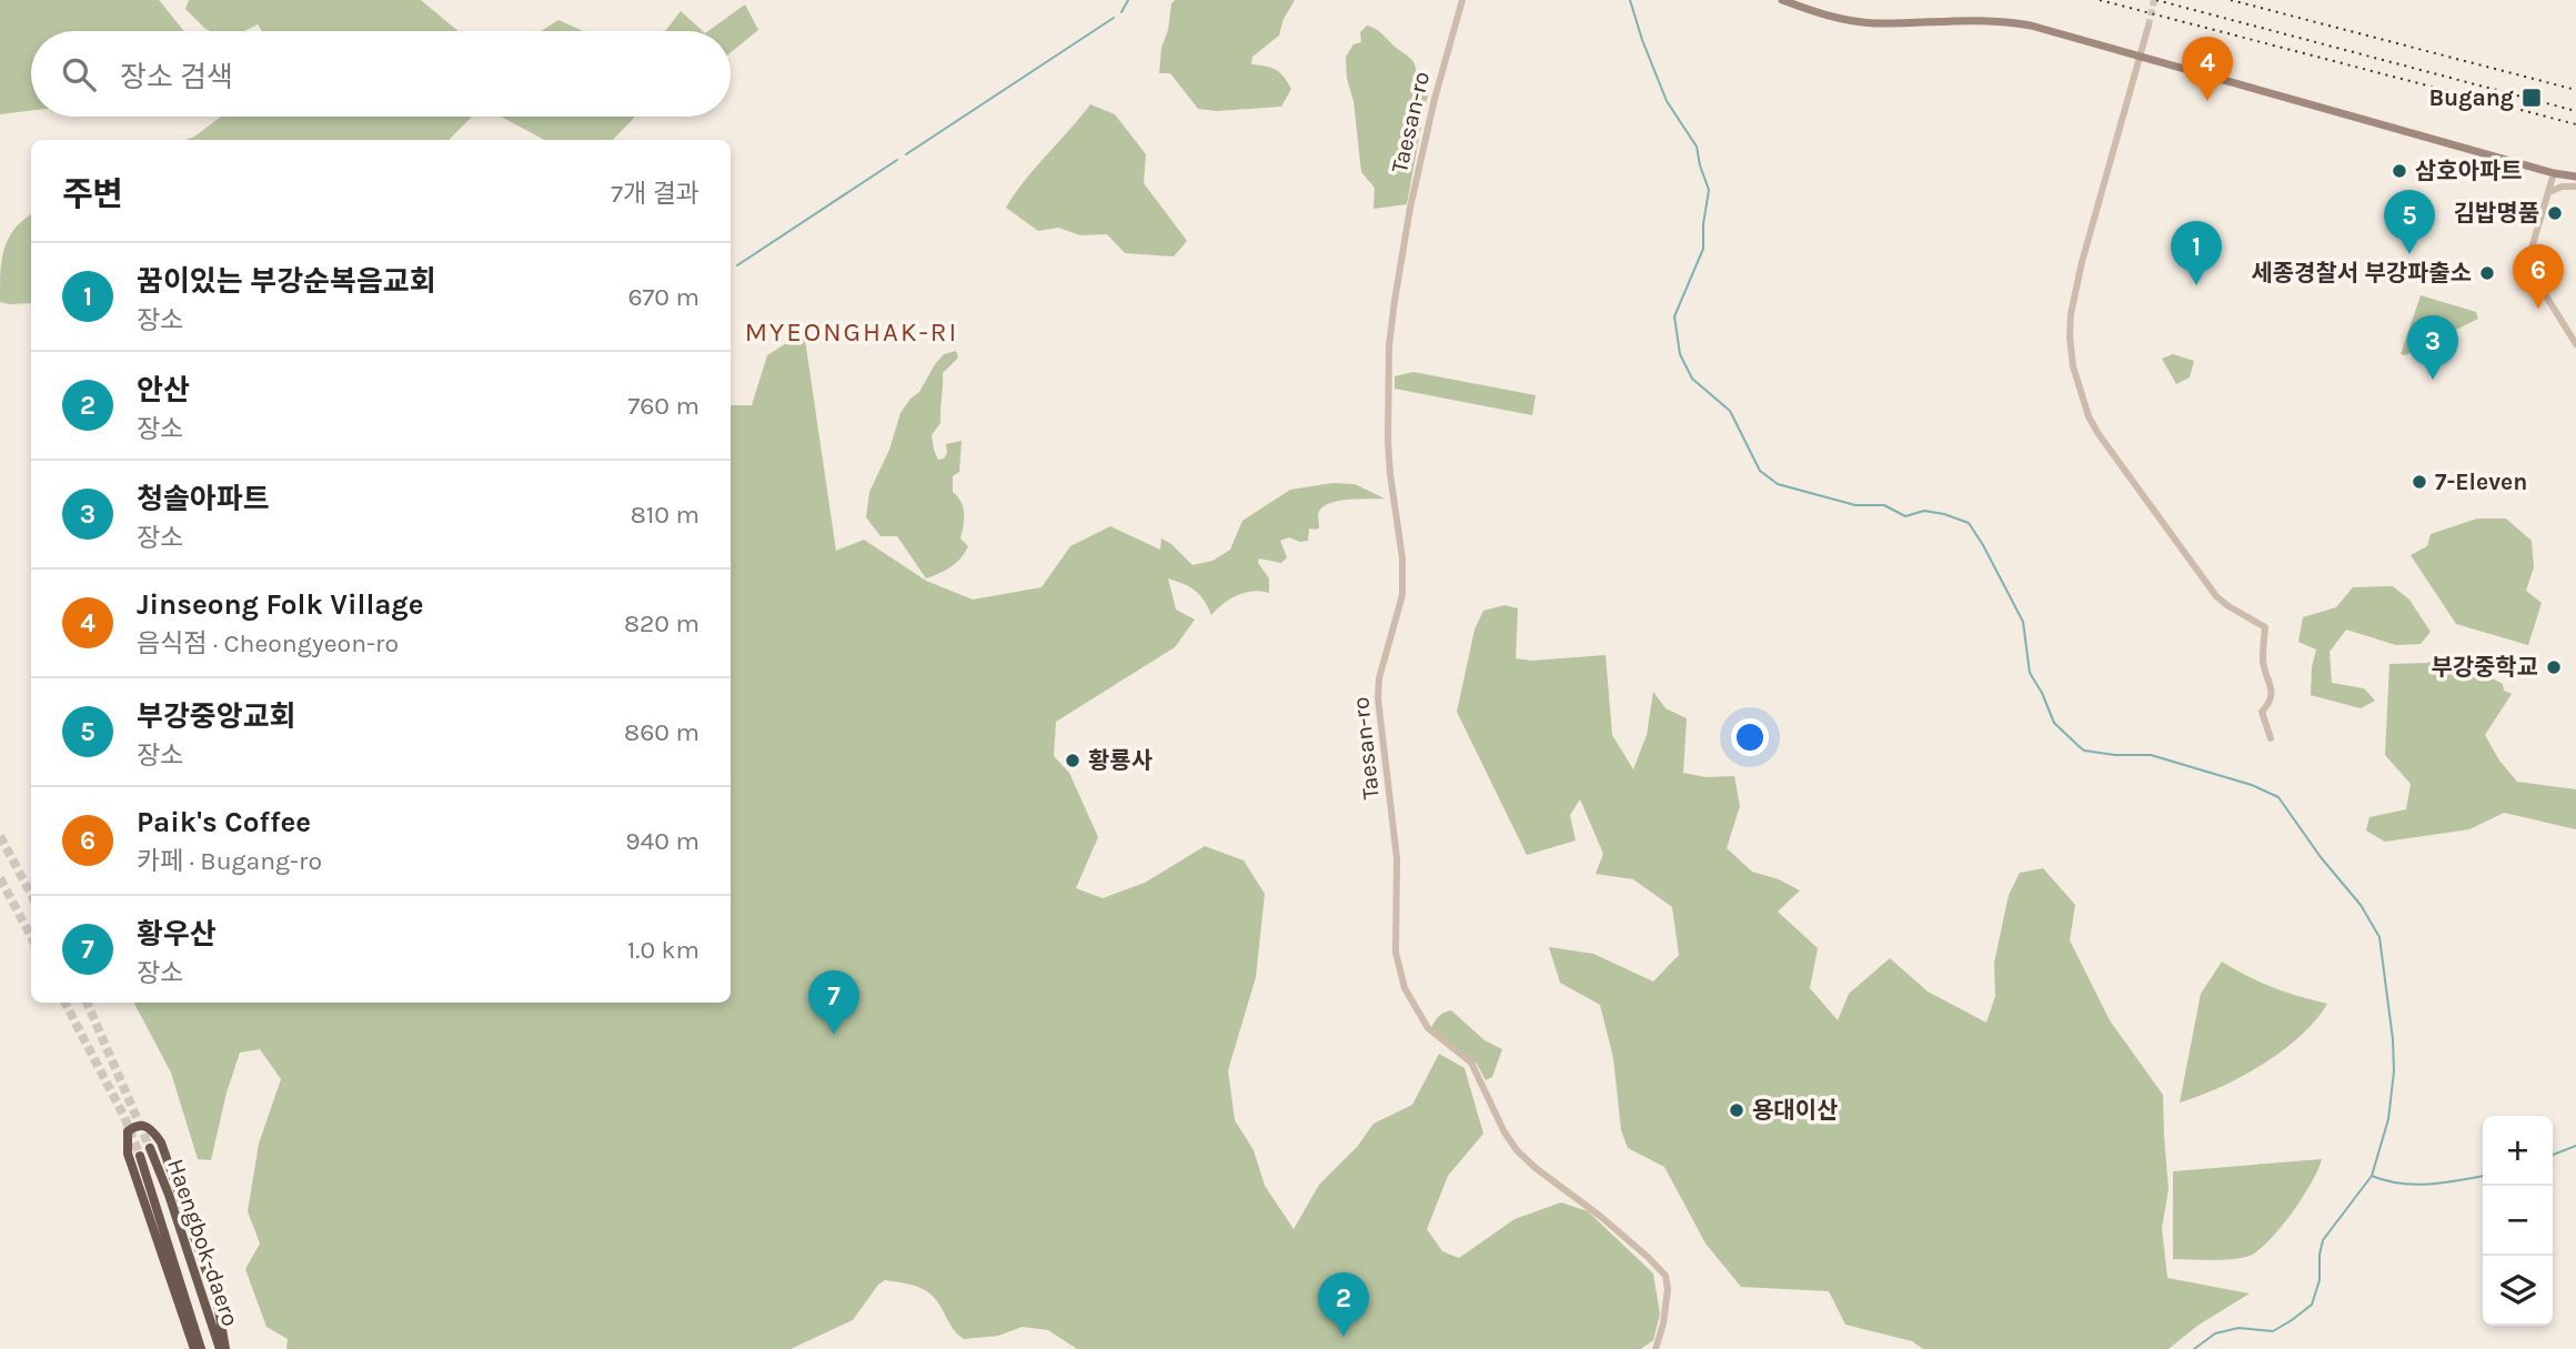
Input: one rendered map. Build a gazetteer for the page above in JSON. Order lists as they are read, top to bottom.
{
  "streets": {
    "highway": ["Haengbok-daero"],
    "street": ["Taesan-ro"]
  },
  "districts": ["MYEONGHAK-RI"],
  "places": {
    "transit": ["Bugang"],
    "other": [
      "삼호아파트",
      "김밥명품",
      "세종경찰서 부강파출소",
      "7-Eleven",
      "부강중학교",
      "황룡사",
      "용대이산"
    ]
  },
  "page": {
    "search": "장소 검색",
    "pins": [
      "4",
      "5",
      "1",
      "6",
      "3",
      "7",
      "2"
    ],
    "heading": ["주변", "7개 결과"],
    "list": [
      {
        "mark": "1",
        "name": "꿈이있는 부강순복음교회",
        "note": "장소",
        "value": "670 m"
      },
      {
        "mark": "2",
        "name": "안산",
        "note": "장소",
        "value": "760 m"
      },
      {
        "mark": "3",
        "name": "청솔아파트",
        "note": "장소",
        "value": "810 m"
      },
      {
        "mark": "4",
        "name": "Jinseong Folk Village",
        "note": "음식점 · Cheongyeon-ro",
        "value": "820 m"
      },
      {
        "mark": "5",
        "name": "부강중앙교회",
        "note": "장소",
        "value": "860 m"
      },
      {
        "mark": "6",
        "name": "Paik's Coffee",
        "note": "카페 · Bugang-ro",
        "value": "940 m"
      },
      {
        "mark": "7",
        "name": "황우산",
        "note": "장소",
        "value": "1.0 km"
      }
    ],
    "map_buttons": ["+", "−"]
  }
}
